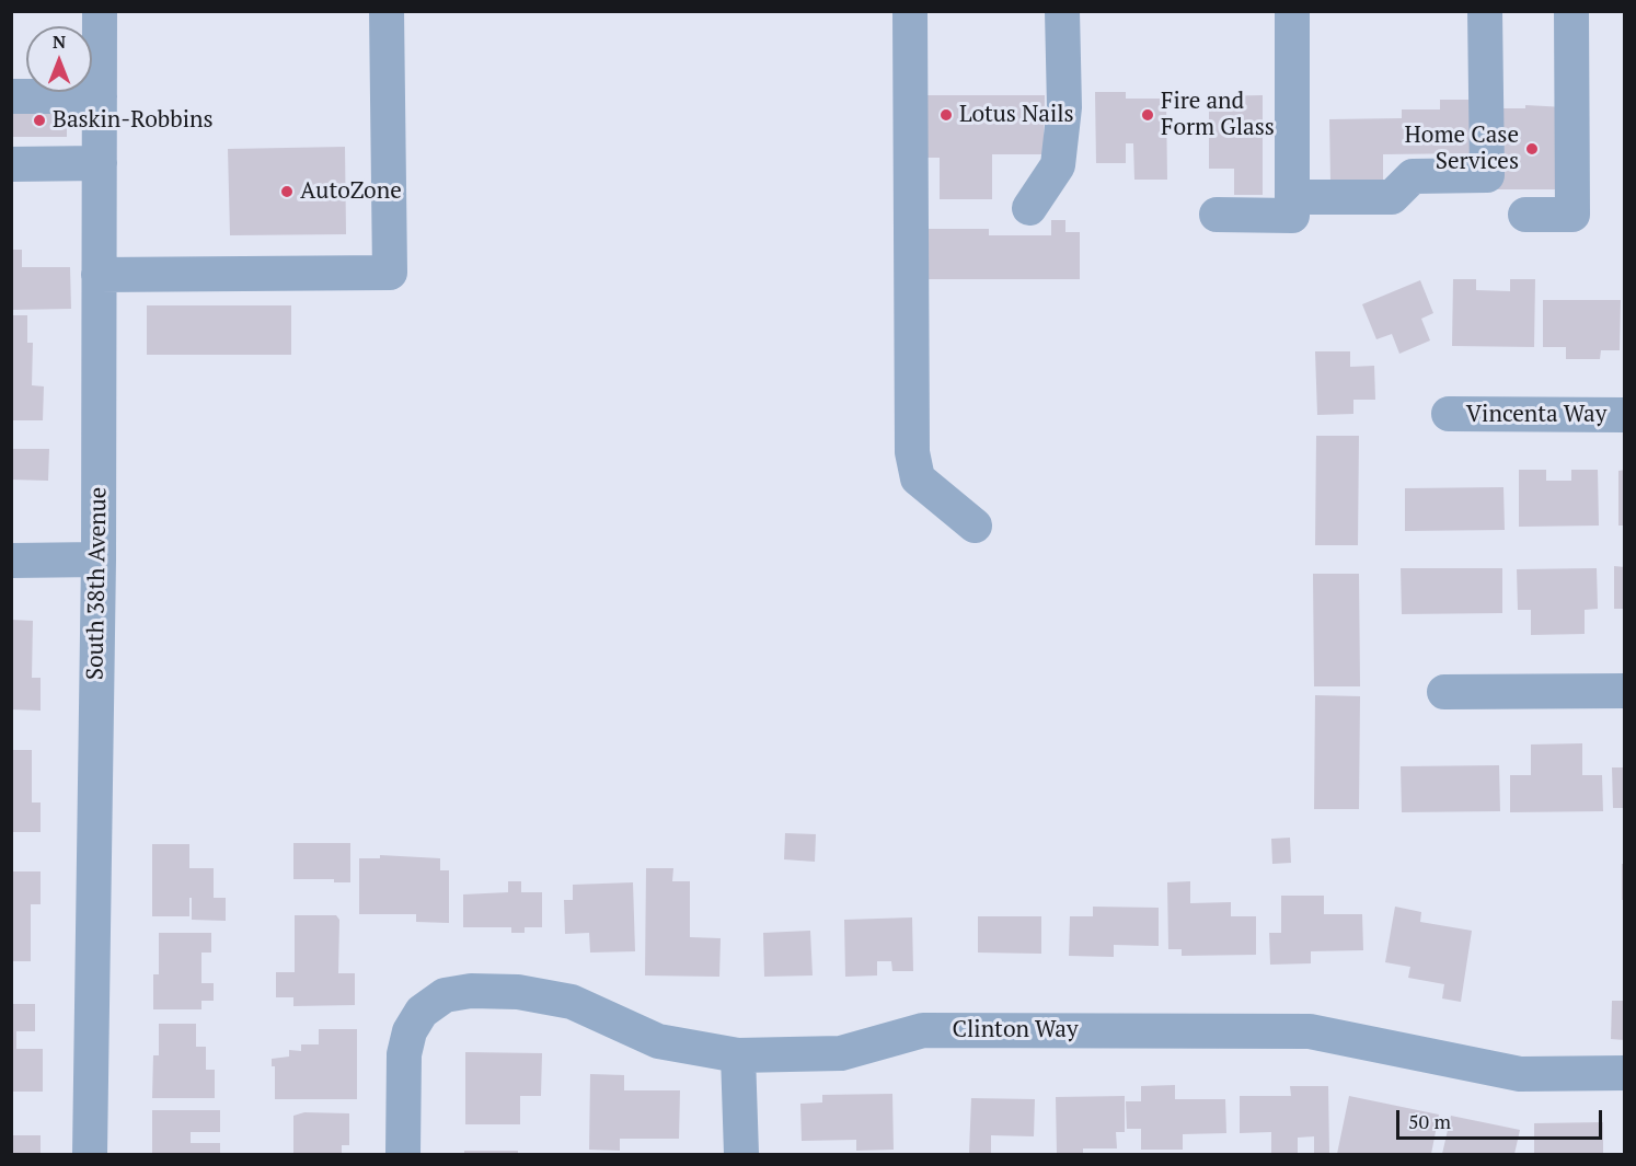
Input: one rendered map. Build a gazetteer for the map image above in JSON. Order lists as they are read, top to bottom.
{
  "streets": {
    "street": ["Vincenta Way", "South 38th Avenue", "Clinton Way"]
  },
  "places": [
    "Lotus Nails",
    "Fire and Form Glass",
    "Baskin-Robbins",
    "Home Case Services",
    "AutoZone"
  ],
  "scale_bar": "50 m",
  "north": "top"
}
